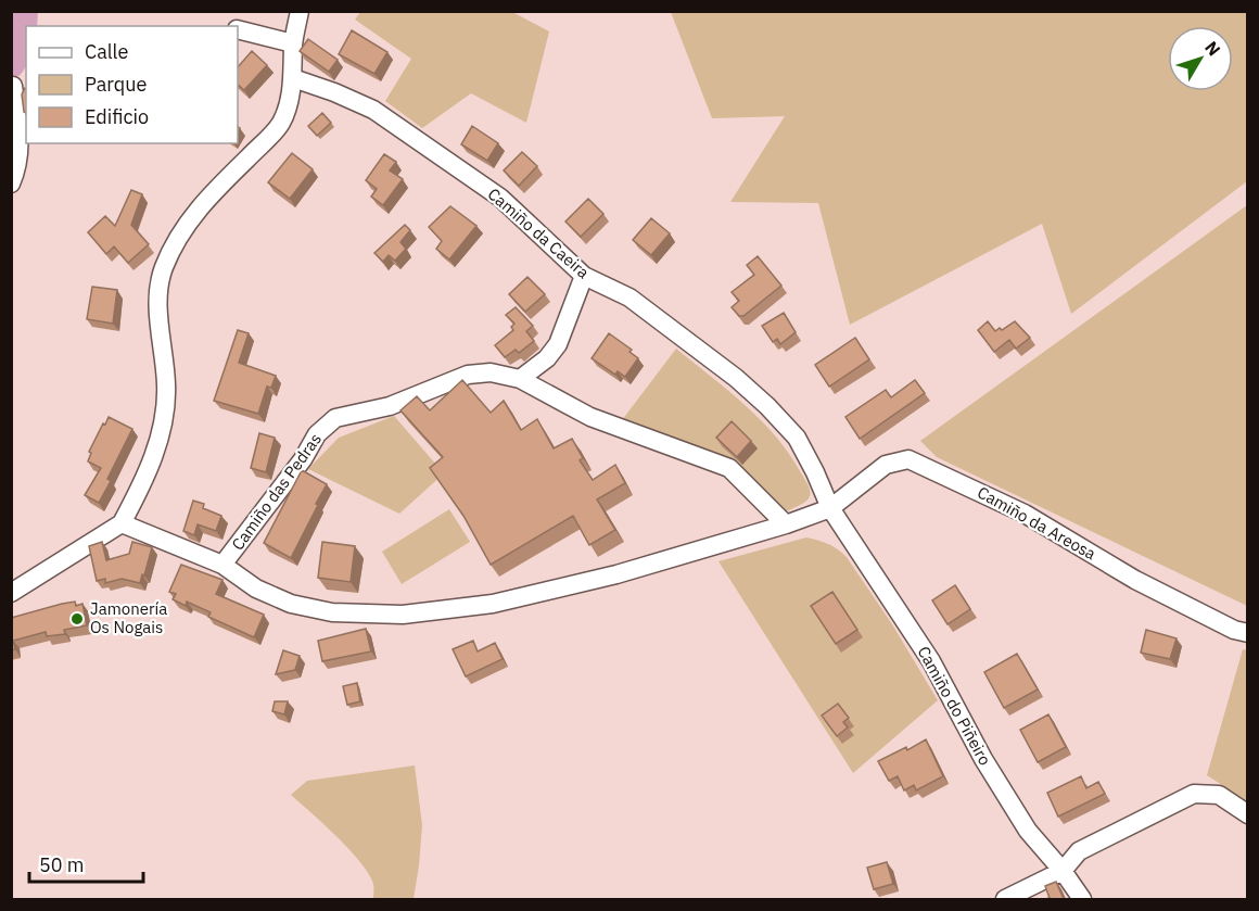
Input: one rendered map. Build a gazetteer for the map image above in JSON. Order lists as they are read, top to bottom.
{
  "streets": {
    "street": [
      "Camiño da Caeira",
      "Camiño das Pedras",
      "Camiño da Areosa",
      "Camiño do Piñeiro"
    ]
  },
  "crossings": [
    ["Camiño da Caeira", "Camiño da Areosa"],
    ["Camiño da Caeira", "Camiño do Piñeiro"],
    ["Camiño das Pedras", "Camiño da Areosa"],
    ["Camiño da Areosa", "Camiño do Piñeiro"]
  ],
  "places": ["Jamonería Os Nogais"],
  "legend": ["Calle", "Parque", "Edificio"],
  "scale_bar": "50 m",
  "north": "top right"
}
